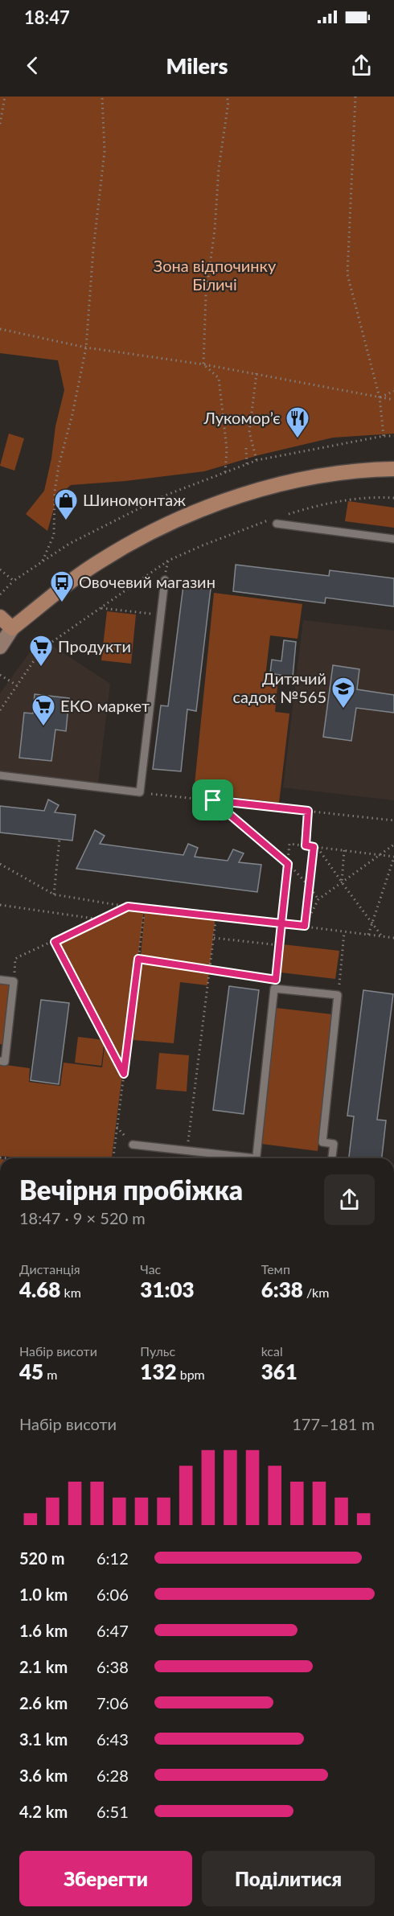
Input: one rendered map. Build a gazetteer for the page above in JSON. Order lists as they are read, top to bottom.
{
  "parks": ["Зона відпочинку Біличі"],
  "places": {
    "restaurant": ["Лукомор’є"],
    "shop": ["Шиномонтаж"],
    "bus stop": ["Овочевий магазин"],
    "supermarket": ["Продукти", "ЕКО маркет"],
    "school or university": ["Дитячий садок №565"]
  },
  "page": {
    "status": "18:47",
    "header": "Milers",
    "heading": ["Вечірня пробіжка", "18:47 · 9 × 520 m"],
    "stats": [
      ["Дистанція", "4.68 km"],
      ["Час", "31:03"],
      ["Темп", "6:38 /km"],
      ["Набір висоти", "45 m"],
      ["Пульс", "132 bpm"],
      ["kcal", "361"]
    ],
    "chart": ["Набір висоти", "177–181 m"],
    "list": [
      {
        "name": "520 m",
        "note": "6:12"
      },
      {
        "name": "1.0 km",
        "note": "6:06"
      },
      {
        "name": "1.6 km",
        "note": "6:47"
      },
      {
        "name": "2.1 km",
        "note": "6:38"
      },
      {
        "name": "2.6 km",
        "note": "7:06"
      },
      {
        "name": "3.1 km",
        "note": "6:43"
      },
      {
        "name": "3.6 km",
        "note": "6:28"
      },
      {
        "name": "4.2 km",
        "note": "6:51"
      }
    ],
    "buttons": ["Зберегти", "Поділитися"]
  }
}
